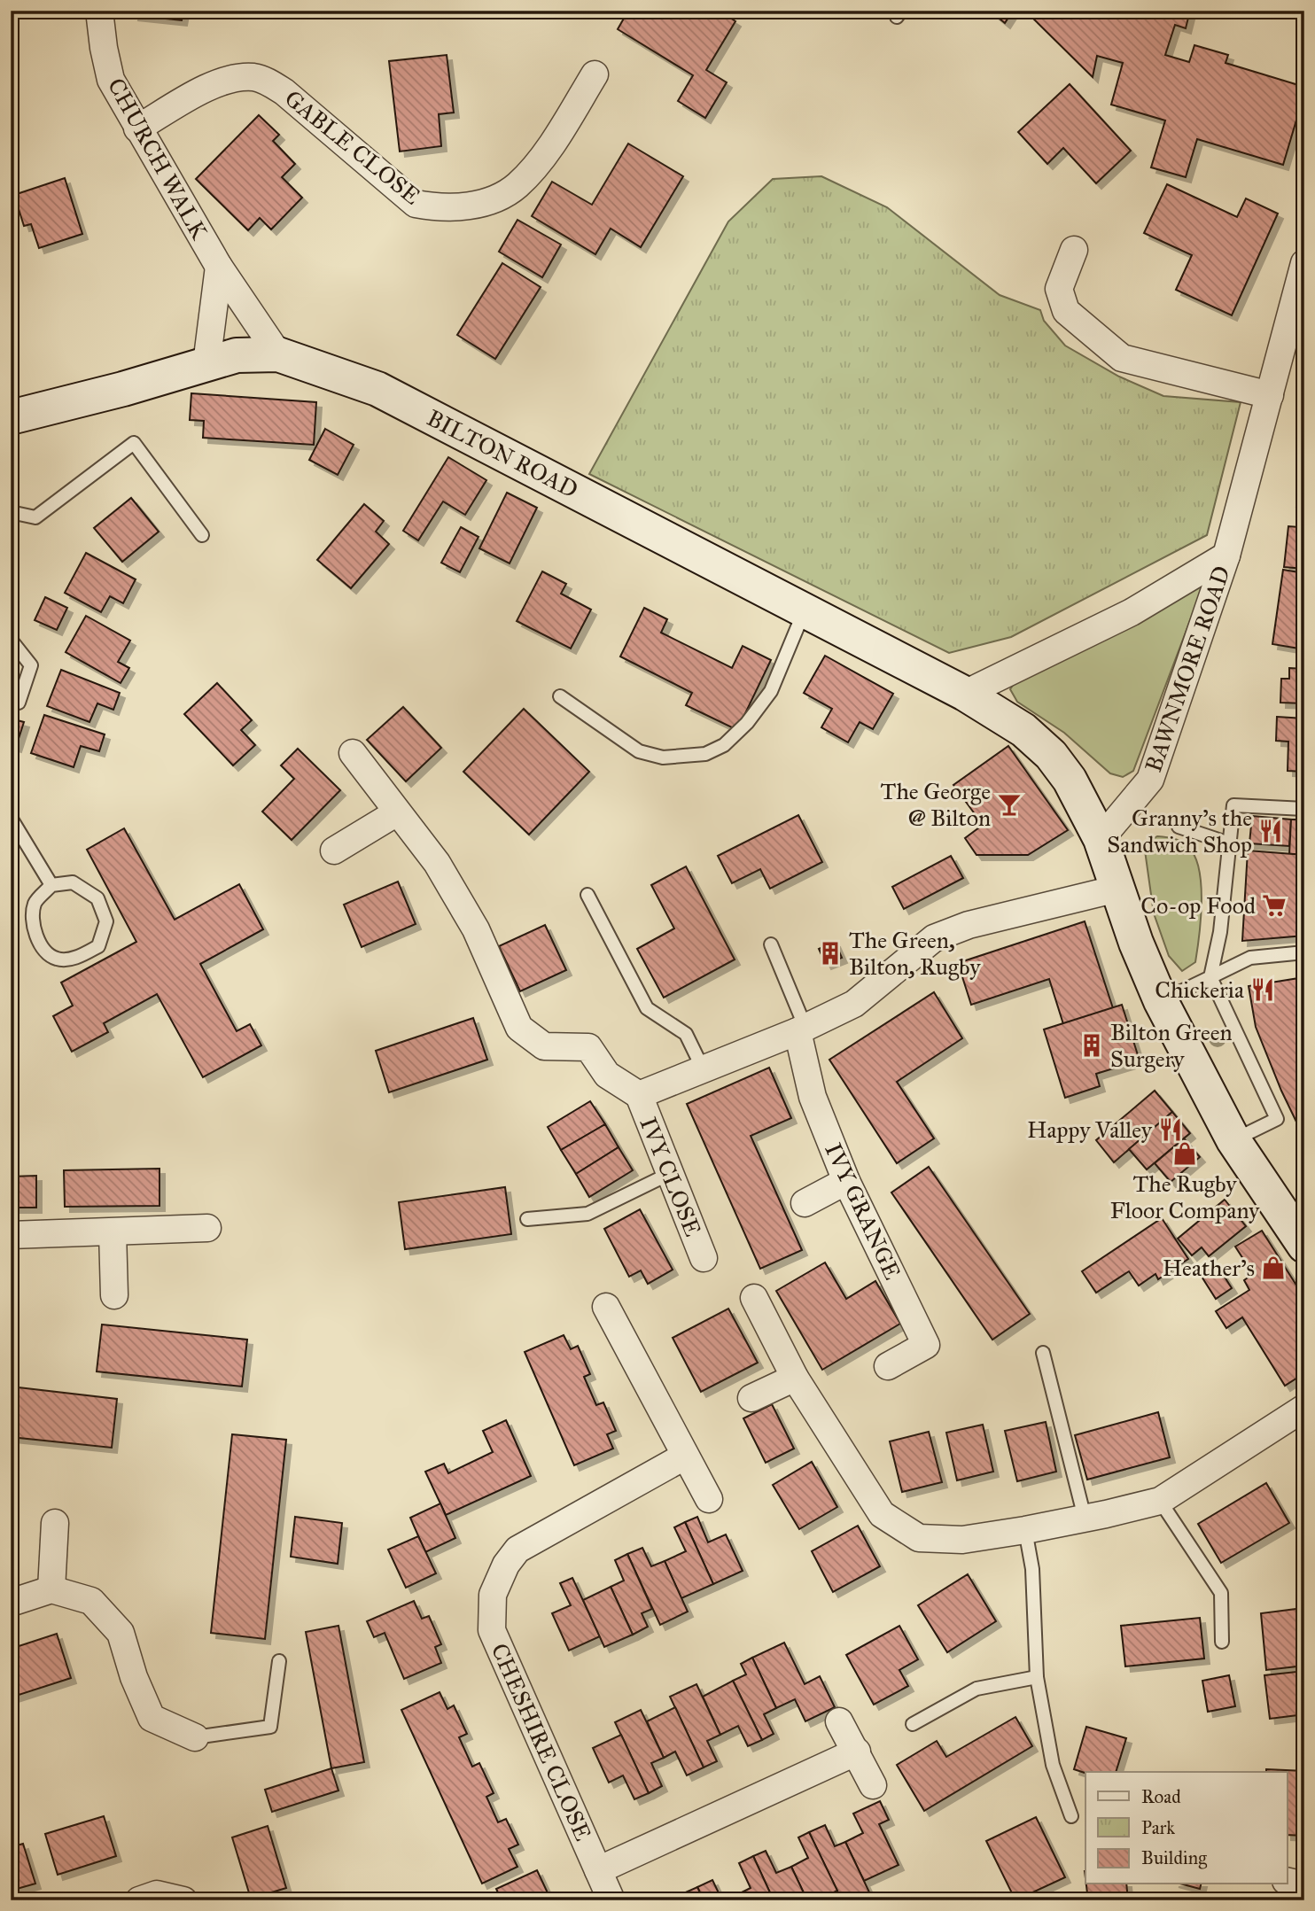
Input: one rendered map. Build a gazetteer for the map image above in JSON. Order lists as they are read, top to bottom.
{
  "streets": {
    "main road": ["BILTON ROAD"],
    "street": [
      "GABLE CLOSE",
      "CHURCH WALK",
      "BAWNMORE ROAD",
      "IVY CLOSE",
      "IVY GRANGE",
      "CHESHIRE CLOSE"
    ]
  },
  "crossings": [
    ["GABLE CLOSE", "CHURCH WALK"],
    ["CHURCH WALK", "BILTON ROAD"],
    ["BILTON ROAD", "BAWNMORE ROAD"]
  ],
  "places": {
    "bar": ["The George @ Bilton"],
    "restaurant": ["Granny's the Sandwich Shop", "Chickeria", "Happy Valley"],
    "supermarket": ["Co-op Food"],
    "building": ["The Green, Bilton, Rugby", "Bilton Green Surgery"],
    "shop": ["The Rugby Floor Company", "Heather's"]
  },
  "legend": ["Road", "Park", "Building"]
}
